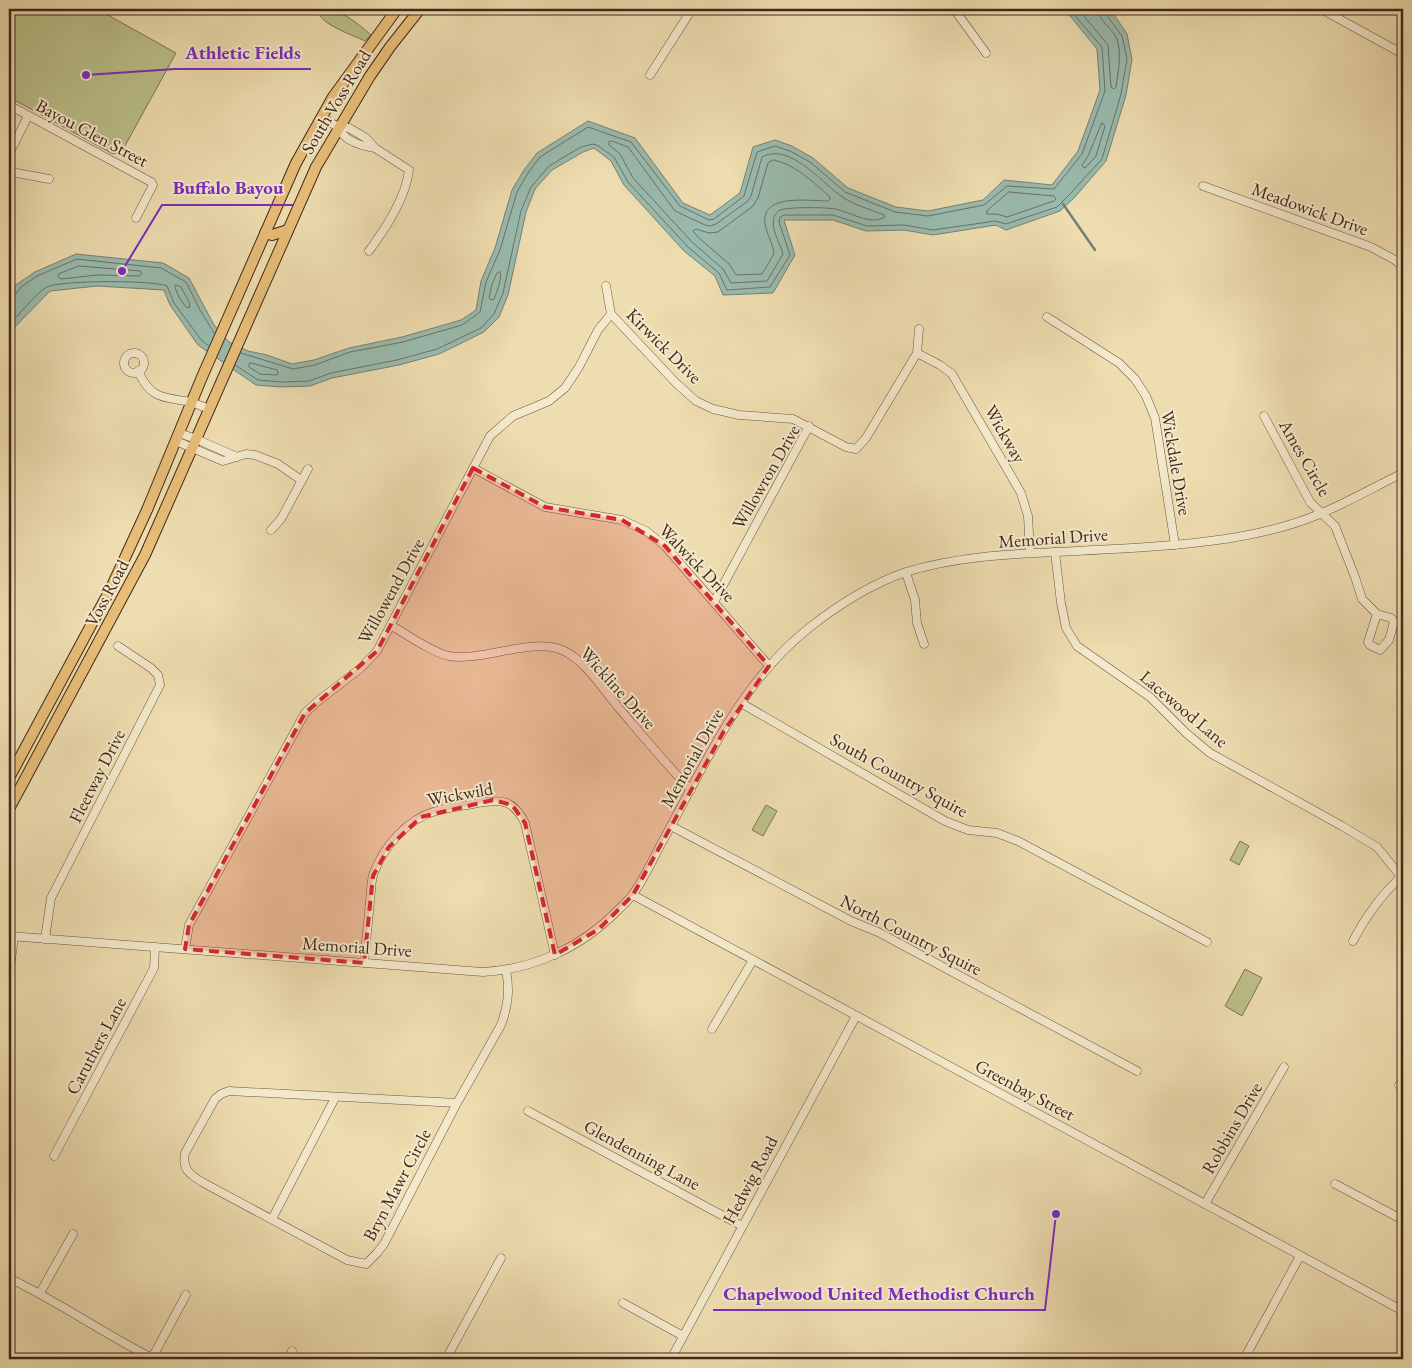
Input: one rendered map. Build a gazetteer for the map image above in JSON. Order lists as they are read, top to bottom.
{
  "streets": {
    "main road": ["South Voss Road", "Voss Road"],
    "street": [
      "Bayou Glen Street",
      "Meadowick Drive",
      "Kirwick Drive",
      "Wickway",
      "Ames Circle",
      "Wickdale Drive",
      "Willowron Drive",
      "Memorial Drive",
      "Walwick Drive",
      "Willowend Drive",
      "Wickline Drive",
      "Lacewood Lane",
      "South Country Squire",
      "Fleetway Drive",
      "Wickwild",
      "North Country Squire",
      "Caruthers Lane",
      "Greenbay Street",
      "Robbins Drive",
      "Glendenning Lane",
      "Hedwig Road",
      "Bryn Mawr Circle"
    ]
  },
  "crossings": [
    ["South Voss Road", "Voss Road"],
    ["Kirwick Drive", "Willowron Drive"],
    ["Kirwick Drive", "Willowend Drive"],
    ["Wickway", "Willowron Drive"],
    ["Wickway", "Memorial Drive"],
    ["Ames Circle", "Memorial Drive"],
    ["Wickdale Drive", "Memorial Drive"],
    ["Willowron Drive", "Walwick Drive"],
    ["Memorial Drive", "Walwick Drive"],
    ["Memorial Drive", "Willowend Drive"],
    ["Memorial Drive", "Wickline Drive"],
    ["Memorial Drive", "Lacewood Lane"],
    ["Memorial Drive", "South Country Squire"],
    ["Memorial Drive", "Fleetway Drive"],
    ["Memorial Drive", "Wickwild"],
    ["Memorial Drive", "North Country Squire"],
    ["Memorial Drive", "Caruthers Lane"],
    ["Memorial Drive", "Greenbay Street"],
    ["Memorial Drive", "Bryn Mawr Circle"],
    ["Walwick Drive", "Willowend Drive"],
    ["Willowend Drive", "Wickline Drive"],
    ["Greenbay Street", "Robbins Drive"],
    ["Greenbay Street", "Hedwig Road"],
    ["Glendenning Lane", "Hedwig Road"]
  ],
  "places": ["Athletic Fields", "Buffalo Bayou", "Chapelwood United Methodist Church"]
}
